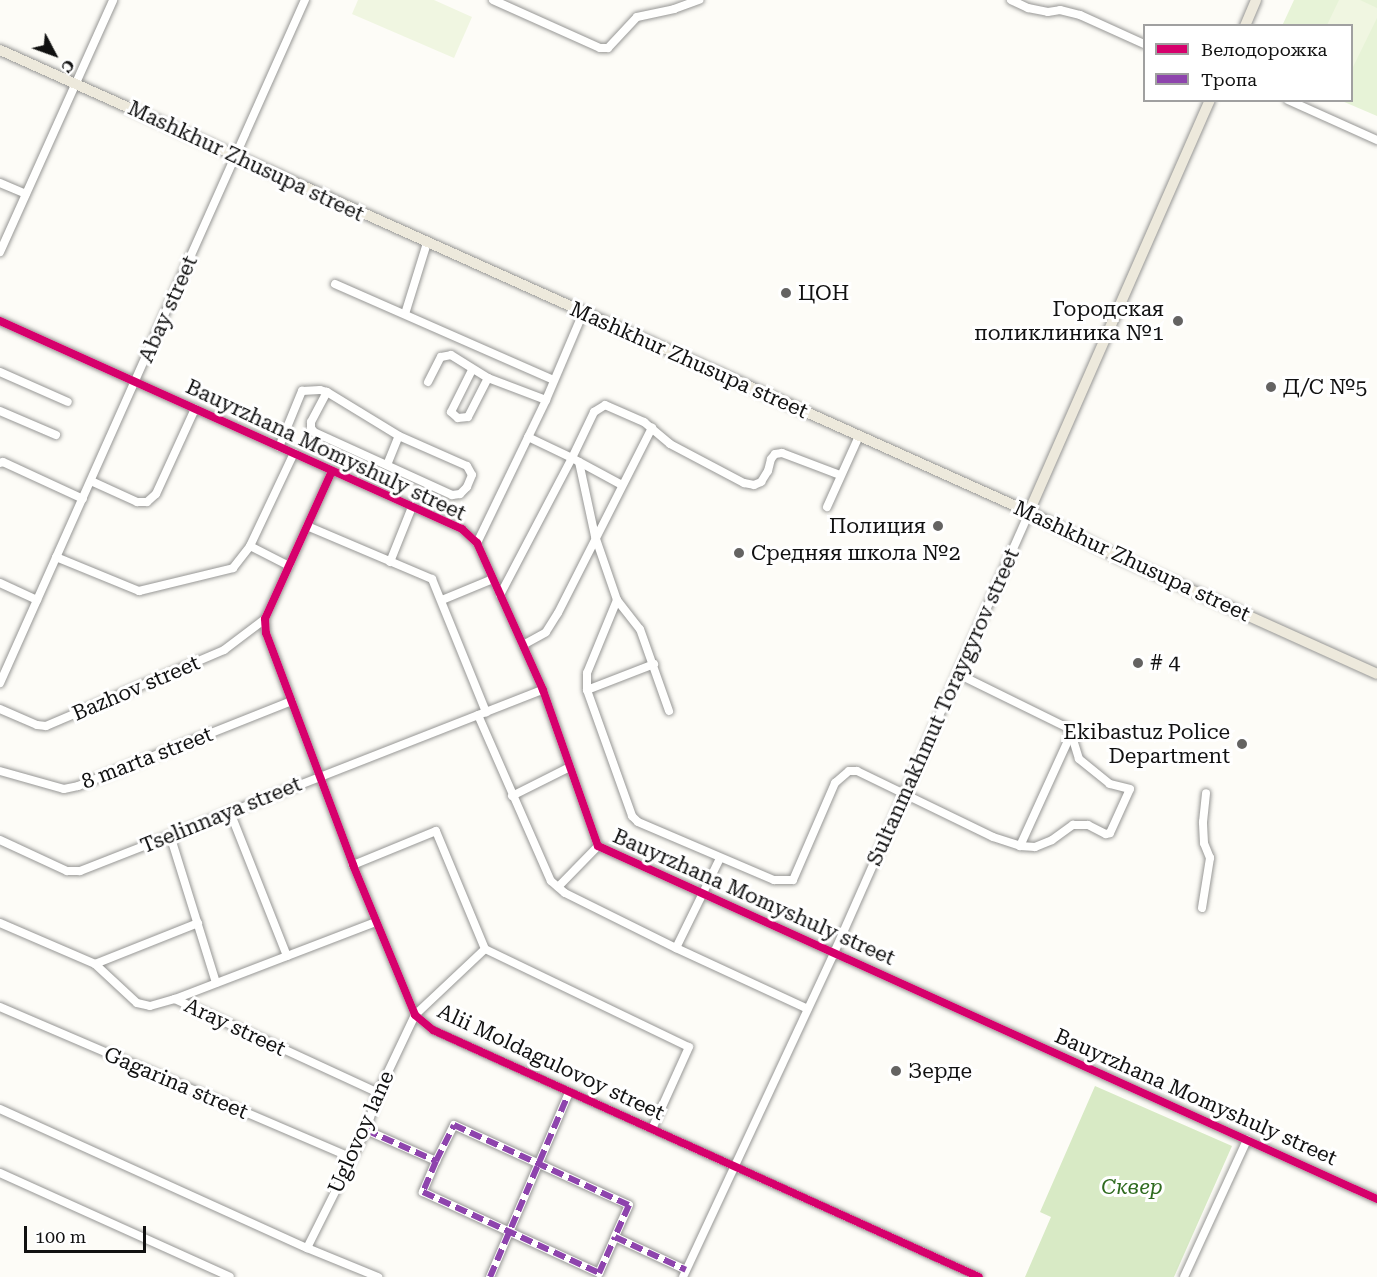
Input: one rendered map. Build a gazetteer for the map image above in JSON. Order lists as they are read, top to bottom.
{
  "streets": {
    "main road": ["Mashkhur Zhusupa street", "Sultanmakhmut Toraygyrov street"],
    "street": [
      "Abay street",
      "Bauyrzhana Momyshuly street",
      "Bazhov street",
      "8 marta street",
      "Tselinnaya street",
      "Aray street",
      "Alii Moldagulovoy street",
      "Gagarina street",
      "Uglovoy lane"
    ]
  },
  "crossings": [
    ["Mashkhur Zhusupa street", "Abay street"],
    ["Mashkhur Zhusupa street", "Sultanmakhmut Toraygyrov street"],
    ["Abay street", "Bauyrzhana Momyshuly street"],
    ["Bauyrzhana Momyshuly street", "Sultanmakhmut Toraygyrov street"],
    ["Bauyrzhana Momyshuly street", "Tselinnaya street"],
    ["Bazhov street", "Alii Moldagulovoy street"],
    ["Sultanmakhmut Toraygyrov street", "Alii Moldagulovoy street"],
    ["8 marta street", "Alii Moldagulovoy street"],
    ["Tselinnaya street", "Alii Moldagulovoy street"],
    ["Aray street", "Uglovoy lane"],
    ["Alii Moldagulovoy street", "Uglovoy lane"],
    ["Gagarina street", "Uglovoy lane"]
  ],
  "parks": ["Сквер"],
  "places": [
    "ЦОН",
    "Городская поликлиника №1",
    "Д/С №5",
    "Полиция",
    "Средняя школа №2",
    "# 4",
    "Ekibastuz Police Department",
    "Зерде"
  ],
  "legend": ["Велодорожка", "Тропа"],
  "scale_bar": "100 m",
  "north": "bottom right"
}
